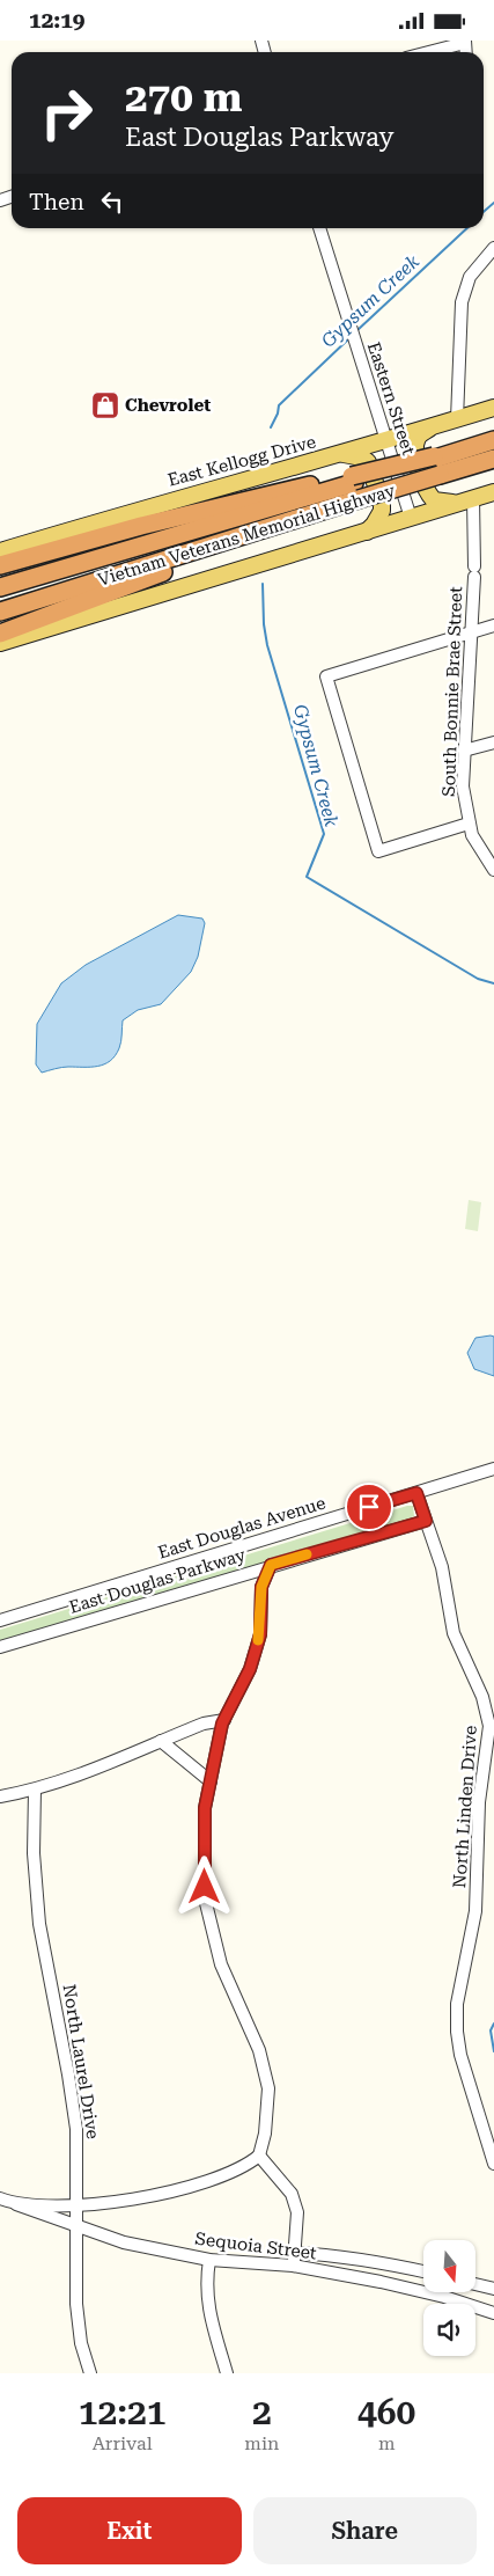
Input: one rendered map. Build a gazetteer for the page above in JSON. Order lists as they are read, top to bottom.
{
  "streets": {
    "highway": ["Vietnam Veterans Memorial Highway"],
    "main road": ["East Kellogg Drive"],
    "street": [
      "Eastern Street",
      "South Bonnie Brae Street",
      "East Douglas Avenue",
      "East Douglas Parkway",
      "North Linden Drive",
      "North Laurel Drive",
      "Sequoia Street"
    ]
  },
  "crossings": [
    ["Eastern Street", "East Kellogg Drive"],
    ["East Douglas Avenue", "North Linden Drive"],
    ["East Douglas Parkway", "North Linden Drive"],
    ["North Laurel Drive", "Sequoia Street"]
  ],
  "water": ["Gypsum Creek"],
  "places": {
    "shop": ["Chevrolet"]
  },
  "north": "bottom",
  "page": {
    "status": "12:19",
    "turn": ["270 m", "East Douglas Parkway"],
    "then": "Then",
    "eta": [
      "12:21",
      "Arrival",
      "2",
      "min",
      "460",
      "m"
    ],
    "buttons": ["Exit", "Share"]
  }
}
